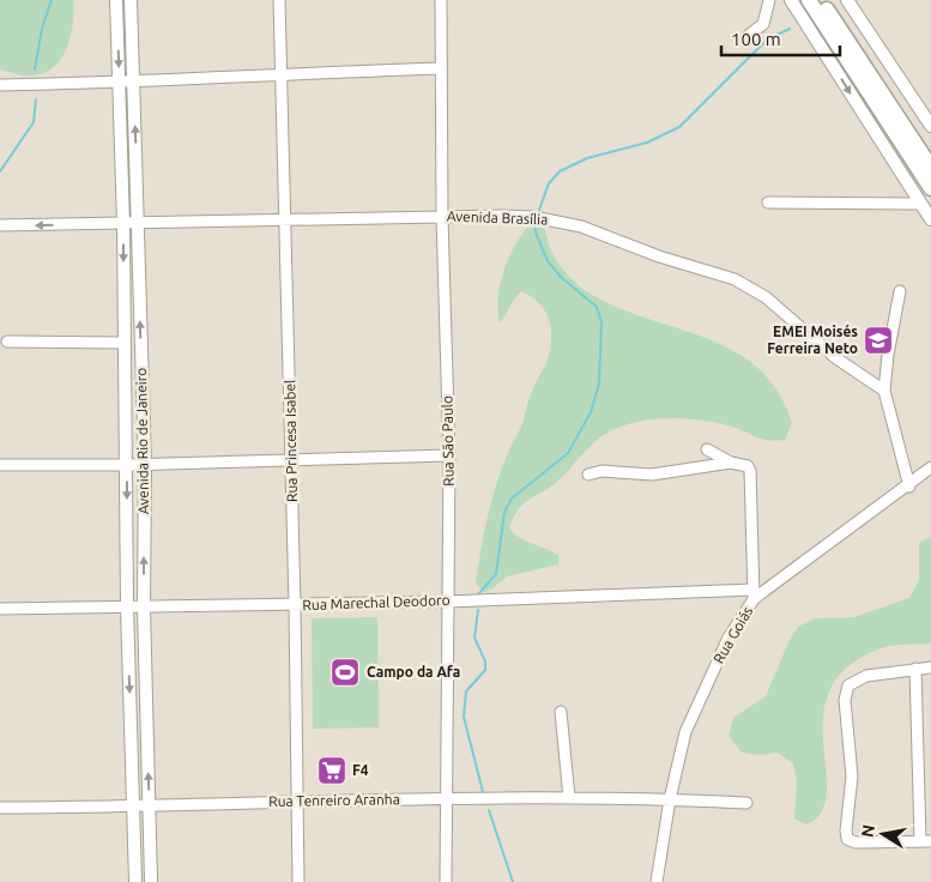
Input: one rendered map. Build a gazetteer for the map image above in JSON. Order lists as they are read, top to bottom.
{
  "streets": {
    "main road": ["Avenida Rio de Janeiro"],
    "street": [
      "Avenida Brasília",
      "Rua Princesa Isabel",
      "Rua São Paulo",
      "Rua Marechal Deodoro",
      "Rua Goiás",
      "Rua Tenreiro Aranha"
    ]
  },
  "crossings": [
    ["Avenida Brasília", "Avenida Rio de Janeiro"],
    ["Avenida Brasília", "Rua Princesa Isabel"],
    ["Avenida Brasília", "Rua São Paulo"],
    ["Avenida Rio de Janeiro", "Rua Marechal Deodoro"],
    ["Avenida Rio de Janeiro", "Rua Tenreiro Aranha"],
    ["Rua Princesa Isabel", "Rua Marechal Deodoro"],
    ["Rua Princesa Isabel", "Rua Tenreiro Aranha"],
    ["Rua São Paulo", "Rua Marechal Deodoro"],
    ["Rua São Paulo", "Rua Tenreiro Aranha"],
    ["Rua Marechal Deodoro", "Rua Goiás"],
    ["Rua Goiás", "Rua Tenreiro Aranha"]
  ],
  "places": {
    "school or university": ["EMEI Moisés Ferreira Neto"],
    "sports": ["Campo da Afa"],
    "supermarket": ["F4"]
  },
  "scale_bar": "100 m",
  "north": "left"
}
